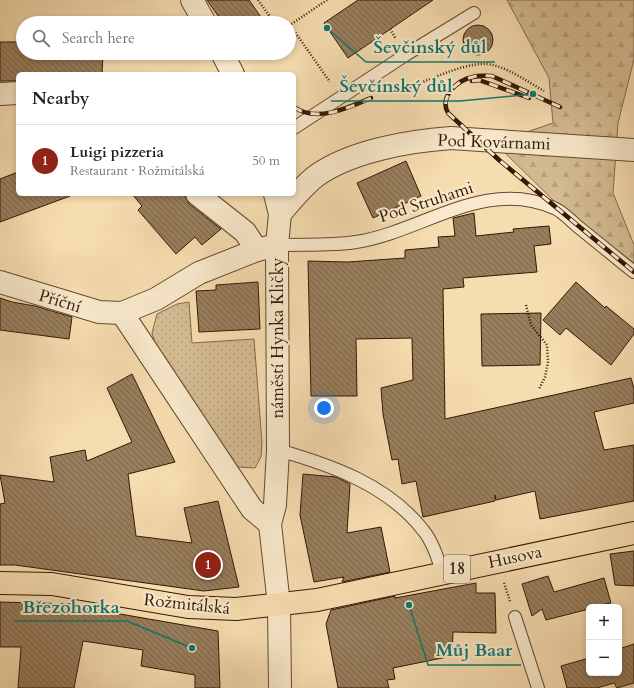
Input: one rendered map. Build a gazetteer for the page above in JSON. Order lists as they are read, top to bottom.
{
  "streets": {
    "main road": ["Husova", "18", "Rožmitálská"],
    "street": ["Pod Kovárnami", "Příční", "náměstí Hynka Kličky"],
    "lane": ["Pod Struhami"]
  },
  "crossings": [
    ["Pod Struhami", "náměstí Hynka Kličky"],
    ["Příční", "náměstí Hynka Kličky"],
    ["náměstí Hynka Kličky", "Husova"],
    ["náměstí Hynka Kličky", "Rožmitálská"],
    ["Husova", "Rožmitálská"]
  ],
  "places": [
    "Ševčinský důl",
    "Ševčínský důl",
    "Můj Baar",
    "Březohorka"
  ],
  "page": {
    "search": "Search here",
    "heading": "Nearby",
    "list": [
      {
        "mark": "1",
        "name": "Luigi pizzeria",
        "note": "Restaurant · Rožmitálská",
        "value": "50 m"
      }
    ],
    "pins": "1",
    "map_buttons": ["+", "−"]
  }
}
